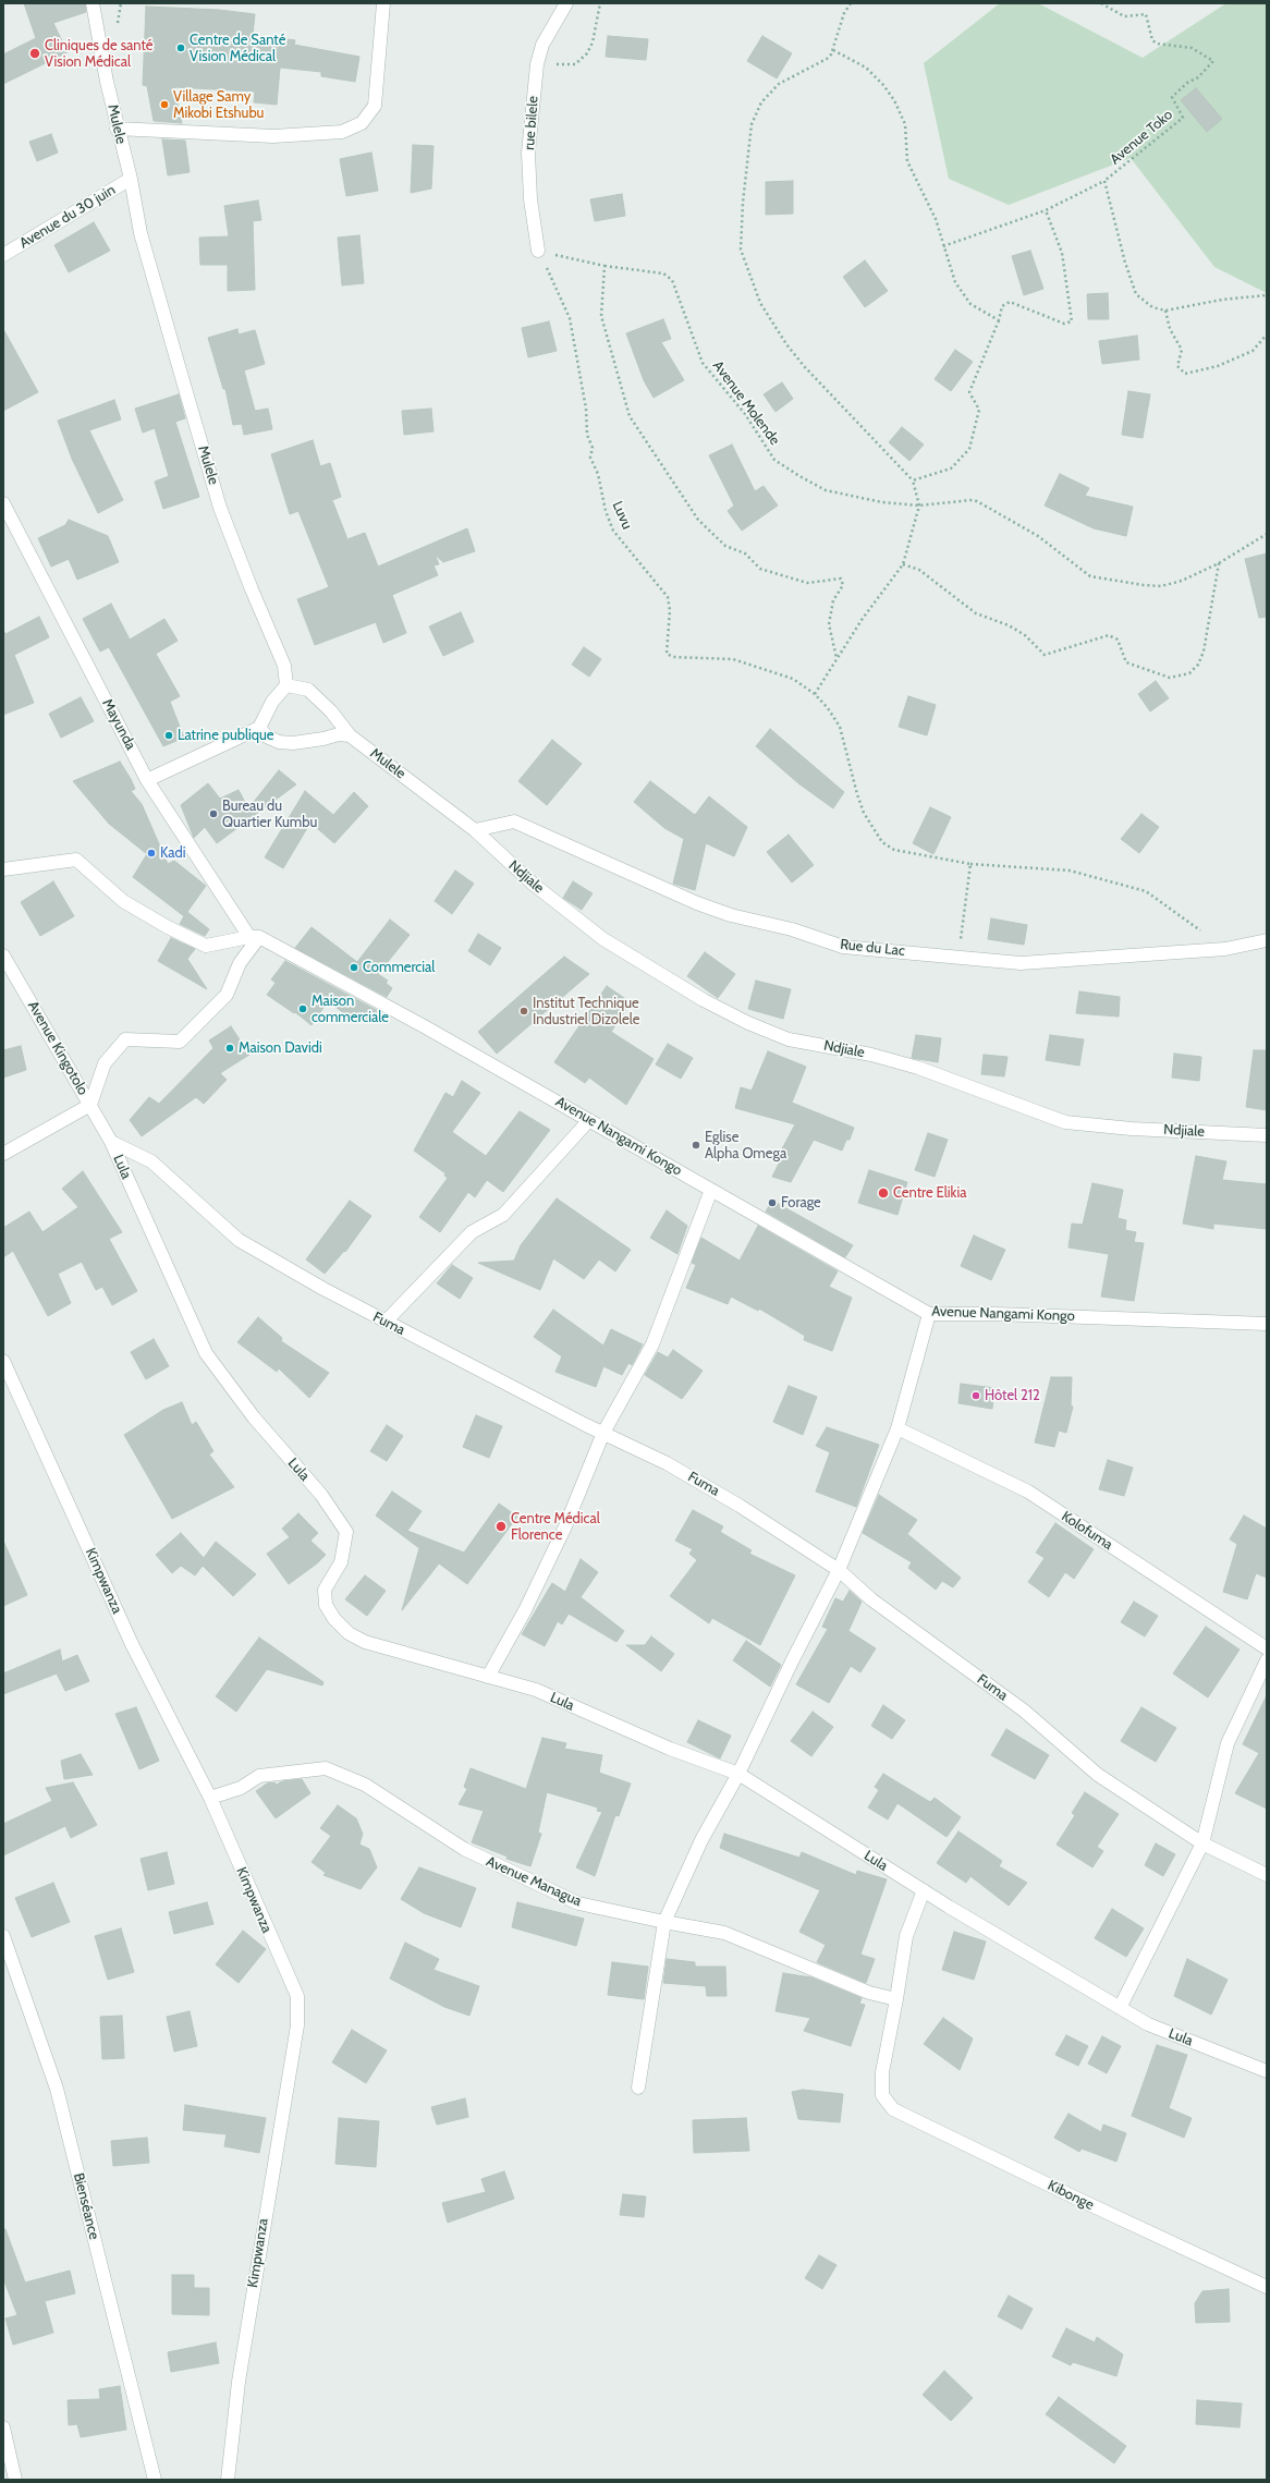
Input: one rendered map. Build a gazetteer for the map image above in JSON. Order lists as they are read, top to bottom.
{
  "streets": {
    "street": [
      "rue bilele",
      "Mulele",
      "Avenue du 30 juin",
      "Mayunda",
      "Ndjiale",
      "Rue du Lac",
      "Avenue Kingotolo",
      "Avenue Nangami Kongo",
      "Lula",
      "Fuma",
      "Kolofuma",
      "Kimpwanza",
      "Avenue Managua",
      "Kibonge",
      "Bienséance"
    ],
    "path": ["Avenue Toko", "Avenue Molende", "Luvu"]
  },
  "crossings": [
    ["rue bilele", "Avenue Molende"],
    ["rue bilele", "Luvu"],
    ["Mulele", "Avenue du 30 juin"],
    ["Mulele", "Ndjiale"],
    ["Mulele", "Rue du Lac"],
    ["Avenue Molende", "Luvu"],
    ["Mayunda", "Avenue Nangami Kongo"],
    ["Ndjiale", "Rue du Lac"],
    ["Avenue Kingotolo", "Lula"],
    ["Avenue Kingotolo", "Fuma"],
    ["Lula", "Fuma"],
    ["Kimpwanza", "Avenue Managua"],
    ["Avenue Managua", "Kibonge"]
  ],
  "places": [
    "Centre de Santé Vision Médical",
    "Cliniques de santé Vision Médical",
    "Village Samy Mikobi Etshubu",
    "Latrine publique",
    "Bureau du Quartier Kumbu",
    "Kadi",
    "Commercial",
    "Maison commerciale",
    "Institut Technique Industriel Dizolele",
    "Maison Davidi",
    "Eglise Alpha Omega",
    "Centre Elikia",
    "Forage",
    "Hôtel 212",
    "Centre Médical Florence"
  ]
}
